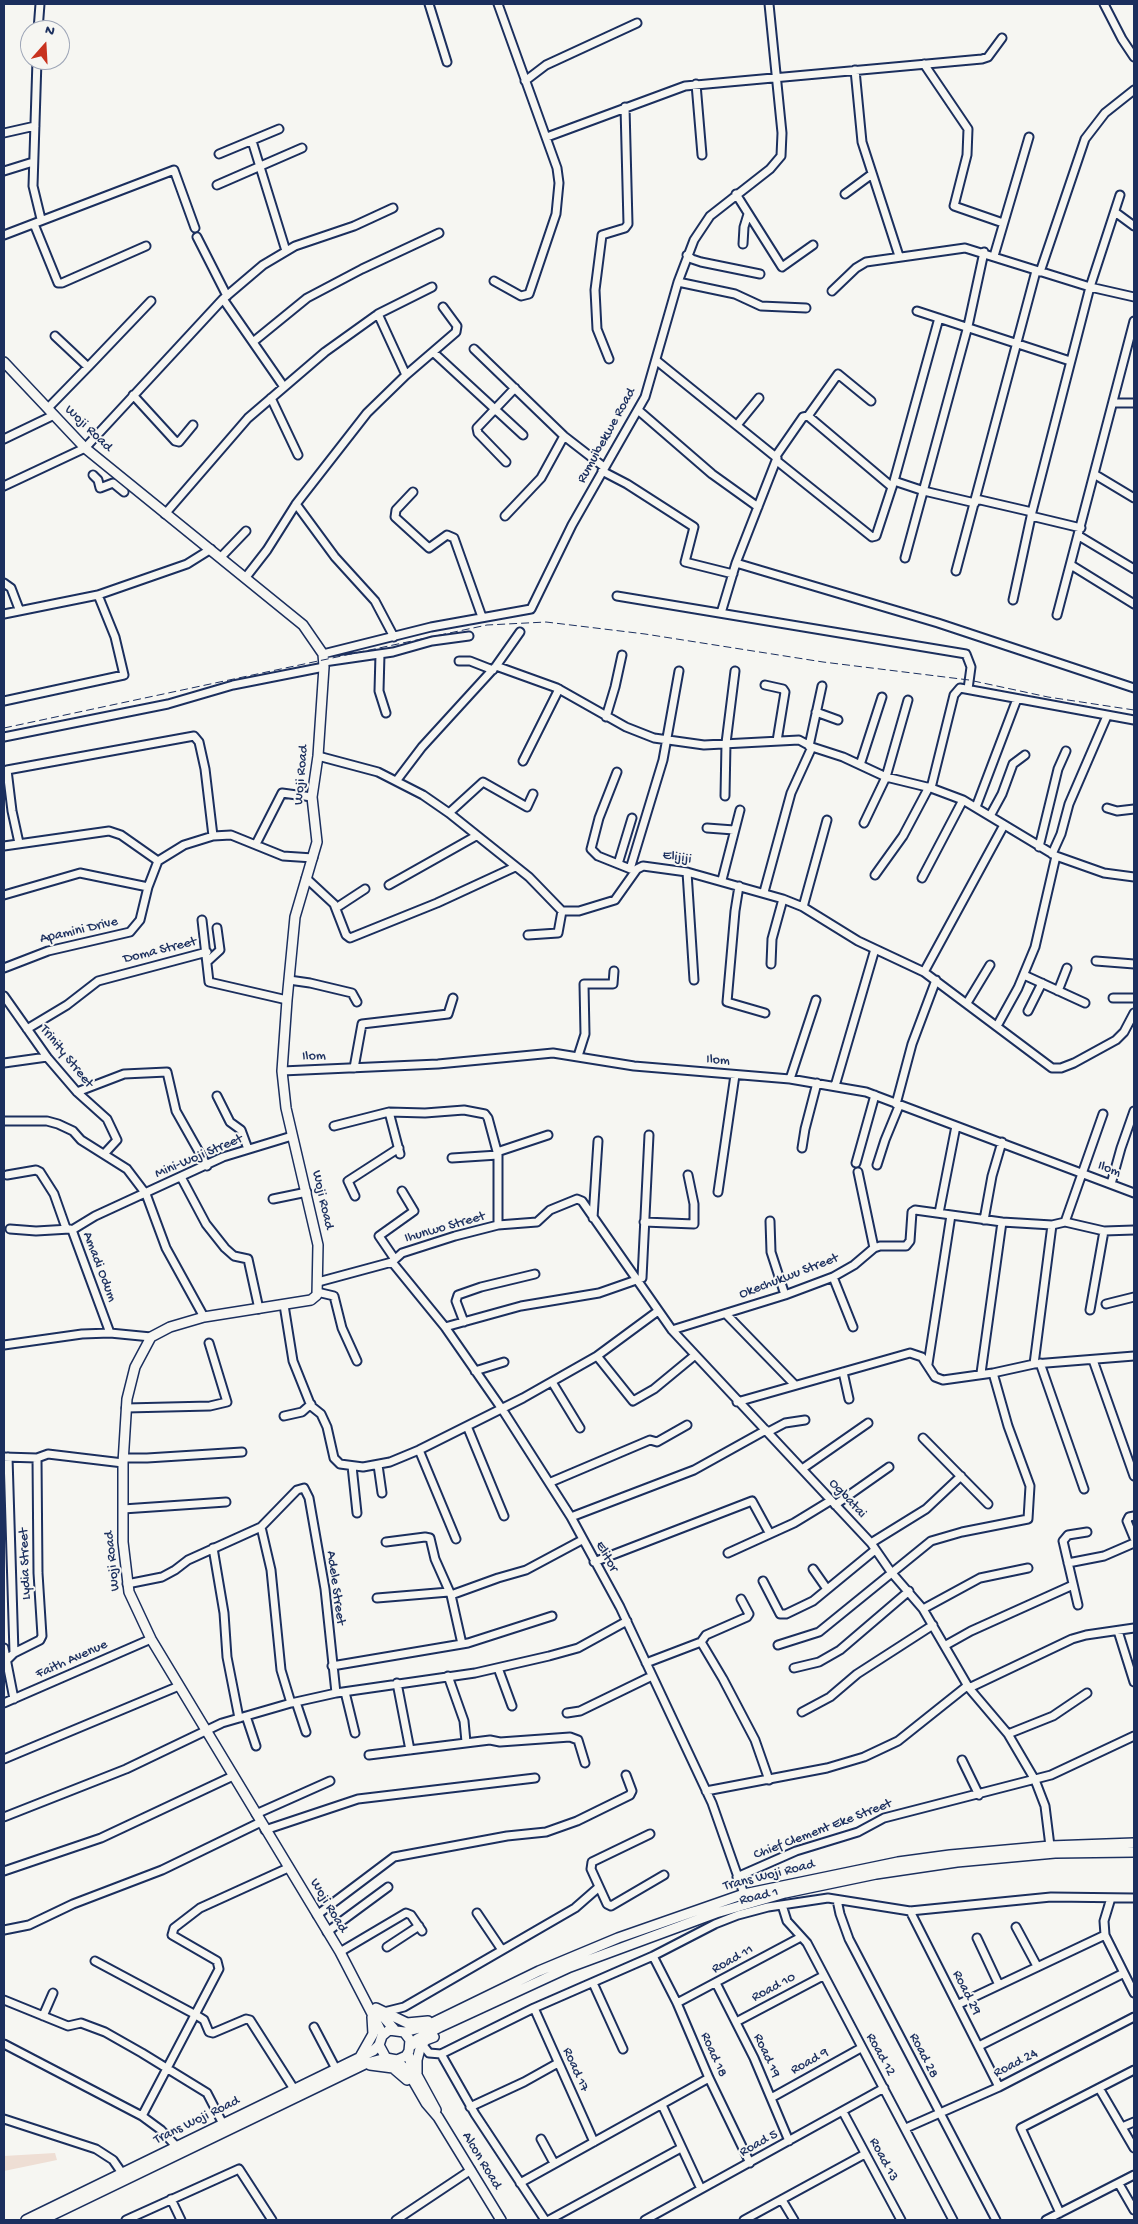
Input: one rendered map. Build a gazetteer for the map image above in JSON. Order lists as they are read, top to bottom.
{
  "streets": {
    "main road": ["Woji Road", "Trans Woji Road", "Alcon Road"],
    "street": [
      "Rumuibekwe Road",
      "Elijiji",
      "Apamini Drive",
      "Doma Street",
      "Trinity Street",
      "Ilom",
      "Mini-Woji Street",
      "Ihunwo Street",
      "Amadi Odum",
      "Okechukwu Street",
      "Ogbatai",
      "Elitor",
      "Lydia Street",
      "Adele Street",
      "Faith Avenue",
      "Chief Clement Eke Street",
      "Road 1",
      "Road 11",
      "Road 10",
      "Road 29",
      "Road 18",
      "Road 12",
      "Road 19",
      "Road 28",
      "Road 9",
      "Road 24",
      "Road 17",
      "Road 5",
      "Road 13"
    ]
  },
  "crossings": [
    ["Woji Road", "Rumuibekwe Road"],
    ["Woji Road", "Doma Street"],
    ["Woji Road", "Ilom"],
    ["Woji Road", "Mini-Woji Street"],
    ["Woji Road", "Ihunwo Street"],
    ["Woji Road", "Faith Avenue"],
    ["Doma Street", "Trinity Street"],
    ["Mini-Woji Street", "Amadi Odum"],
    ["Ihunwo Street", "Ogbatai"],
    ["Ihunwo Street", "Elitor"],
    ["Okechukwu Street", "Ogbatai"],
    ["Ogbatai", "Chief Clement Eke Street"],
    ["Ogbatai", "Trans Woji Road"],
    ["Elitor", "Chief Clement Eke Street"],
    ["Elitor", "Trans Woji Road"],
    ["Road 1", "Road 29"],
    ["Road 1", "Road 18"],
    ["Road 1", "Road 12"],
    ["Road 1", "Road 28"],
    ["Road 1", "Road 17"],
    ["Road 11", "Road 18"],
    ["Road 11", "Road 12"],
    ["Road 11", "Road 19"],
    ["Road 10", "Road 12"],
    ["Road 10", "Road 19"],
    ["Road 29", "Road 24"],
    ["Road 18", "Road 5"],
    ["Road 12", "Road 9"],
    ["Road 12", "Road 24"],
    ["Road 12", "Road 5"],
    ["Road 19", "Road 9"],
    ["Road 19", "Road 5"],
    ["Road 28", "Road 24"],
    ["Road 5", "Road 13"]
  ],
  "north": "top"
}
